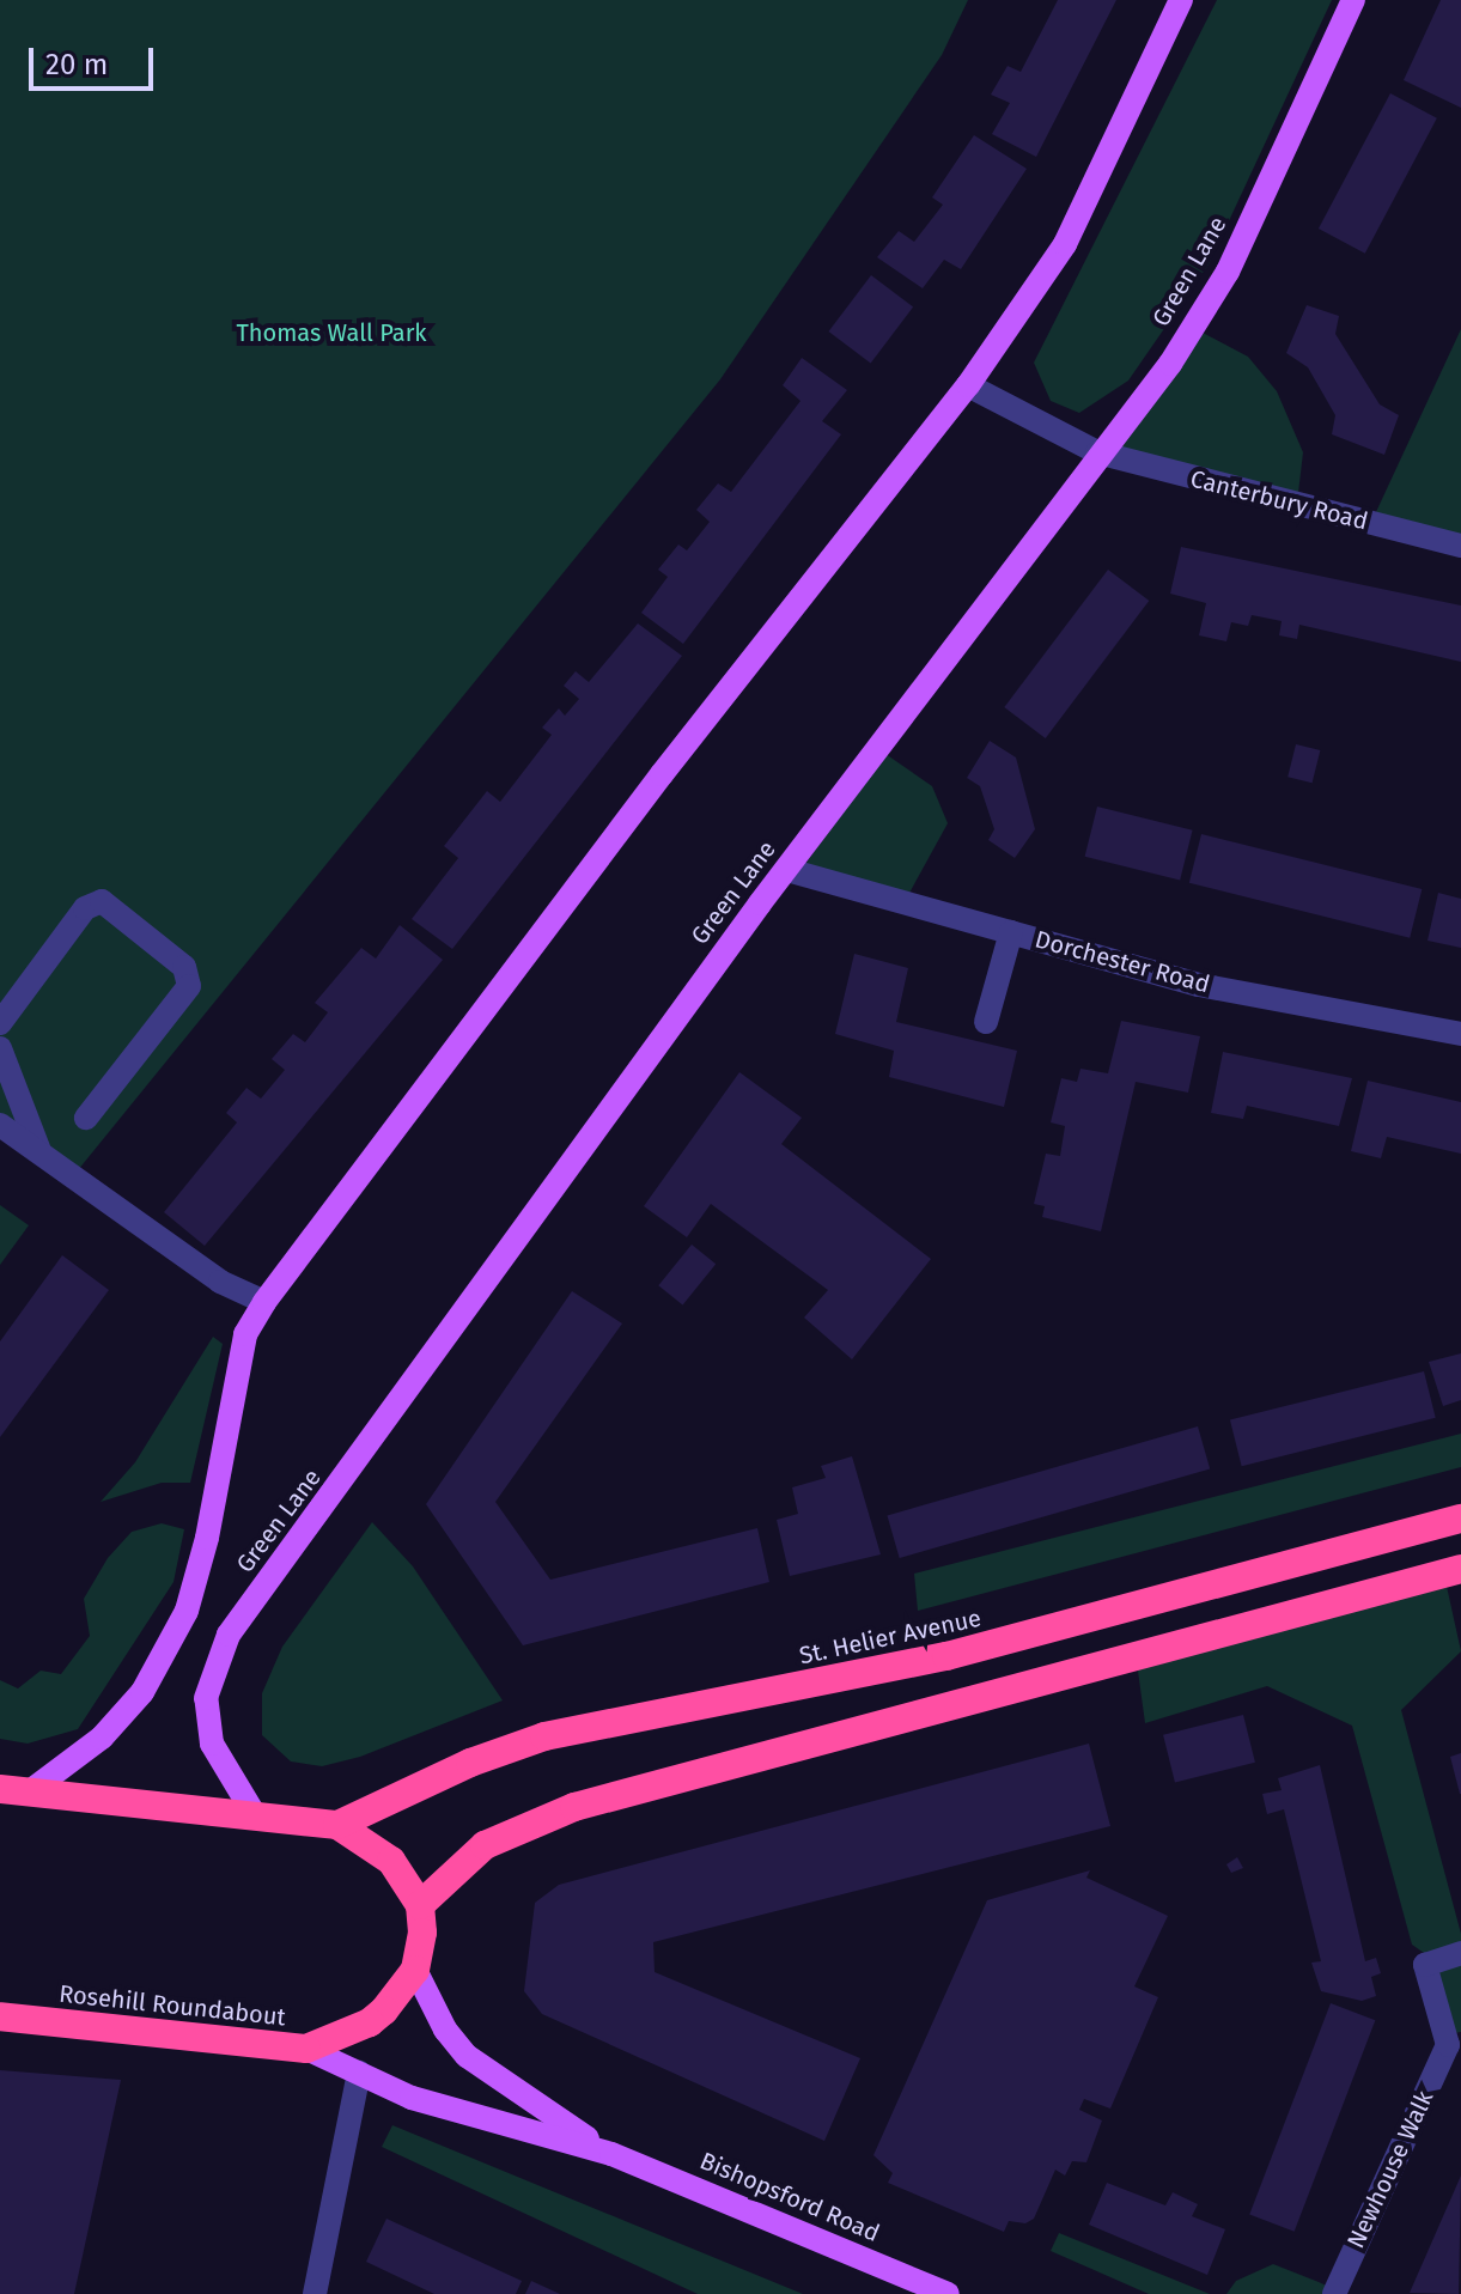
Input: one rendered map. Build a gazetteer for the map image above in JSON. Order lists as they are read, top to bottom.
{
  "streets": {
    "highway": ["St. Helier Avenue", "Rosehill Roundabout"],
    "main road": ["Green Lane", "Bishopsford Road"],
    "street": ["Canterbury Road", "Dorchester Road", "Newhouse Walk"]
  },
  "crossings": [
    ["Green Lane", "Canterbury Road"],
    ["Green Lane", "Dorchester Road"],
    ["Rosehill Roundabout", "Bishopsford Road"]
  ],
  "parks": ["Thomas Wall Park"],
  "scale_bar": "20 m"
}
